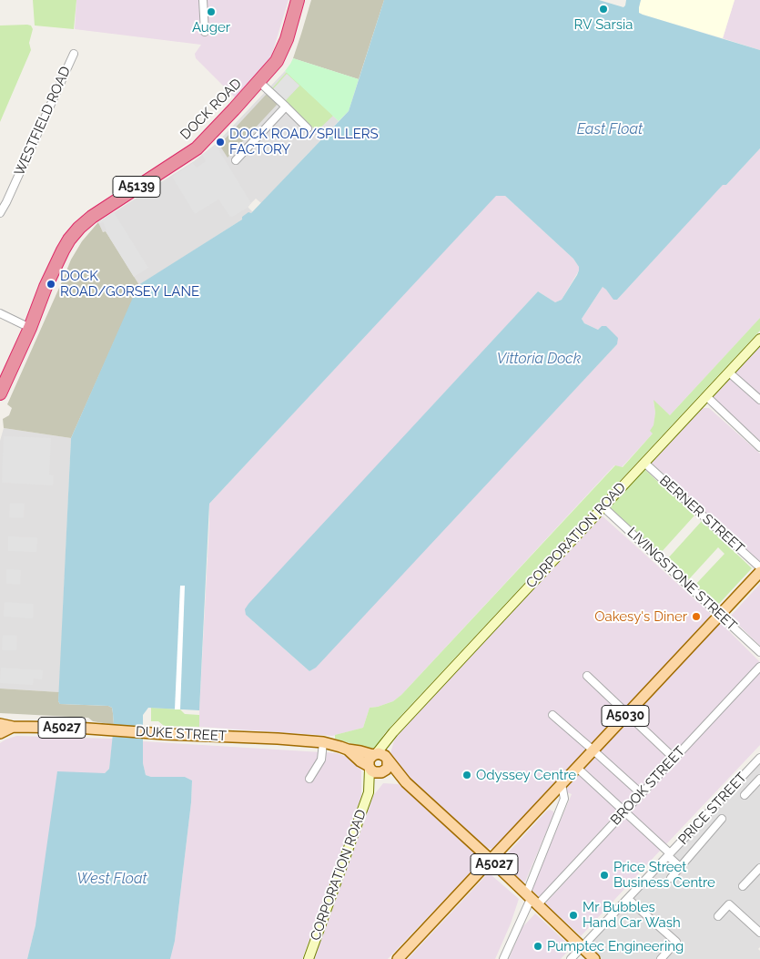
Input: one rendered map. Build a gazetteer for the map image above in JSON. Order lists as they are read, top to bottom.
{
  "streets": {
    "highway": ["DOCK ROAD", "A5139"],
    "main road": [
      "CORPORATION ROAD",
      "A5030",
      "A5027",
      "DUKE STREET"
    ],
    "street": [
      "WESTFIELD ROAD",
      "BERNER STREET",
      "LIVINGSTONE STREET",
      "BROOK STREET",
      "PRICE STREET"
    ]
  },
  "crossings": [
    ["BERNER STREET", "CORPORATION ROAD"],
    ["CORPORATION ROAD", "LIVINGSTONE STREET"],
    ["CORPORATION ROAD", "A5027"],
    ["CORPORATION ROAD", "DUKE STREET"],
    ["LIVINGSTONE STREET", "A5030"],
    ["A5030", "A5027"],
    ["A5027", "DUKE STREET"],
    ["A5027", "BROOK STREET"],
    ["A5027", "PRICE STREET"]
  ],
  "water": ["East Float", "Vittoria Dock", "West Float"],
  "places": [
    "RV Sarsia",
    "Auger",
    "DOCK ROAD/SPILLERS FACTORY",
    "DOCK ROAD/GORSEY LANE",
    "Oakesy's Diner",
    "Odyssey Centre",
    "Price Street Business Centre",
    "Mr Bubbles Hand Car Wash",
    "Pumptec Engineering"
  ]
}
